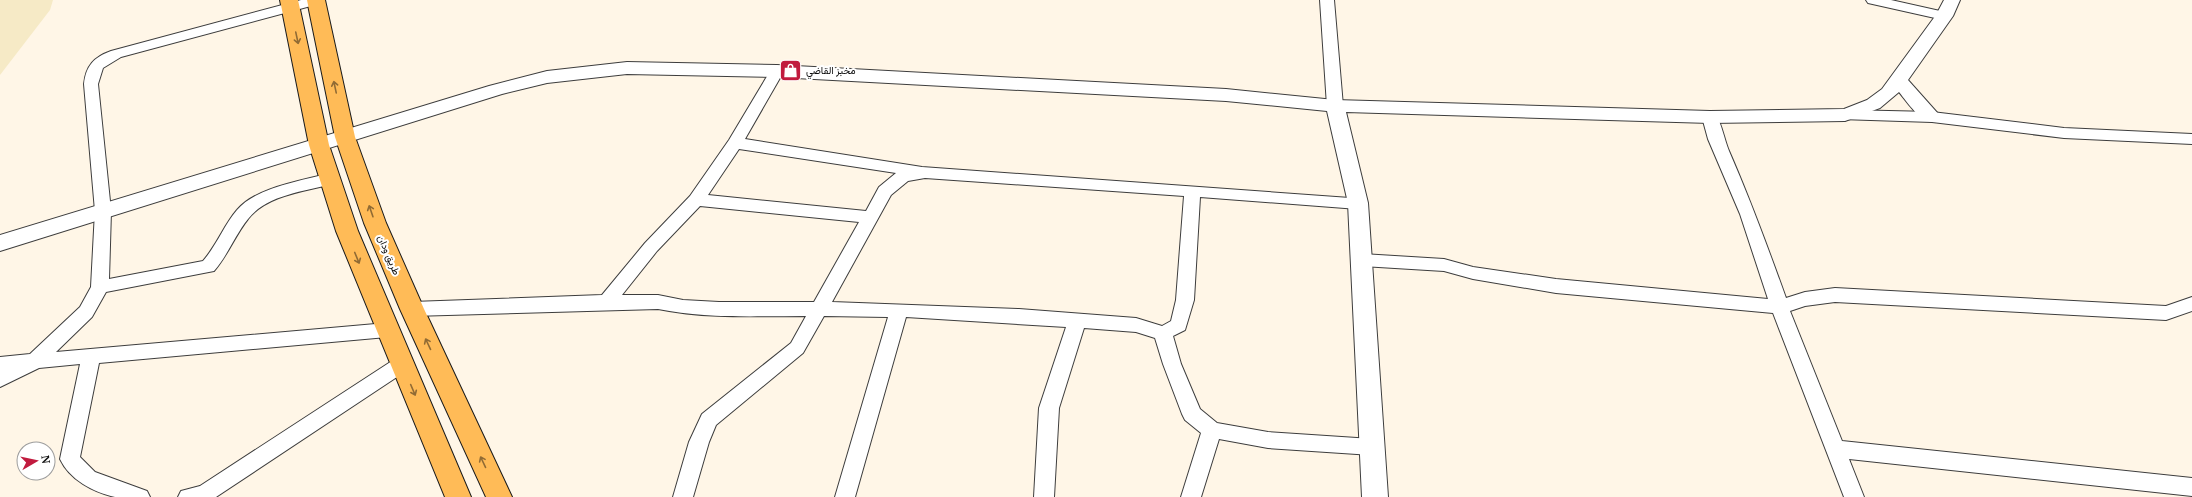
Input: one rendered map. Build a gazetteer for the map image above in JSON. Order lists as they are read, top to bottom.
{
  "streets": {
    "main road": ["طريق ودان"]
  },
  "places": {
    "shop": ["مخبز القاضي"]
  },
  "north": "right"
}
